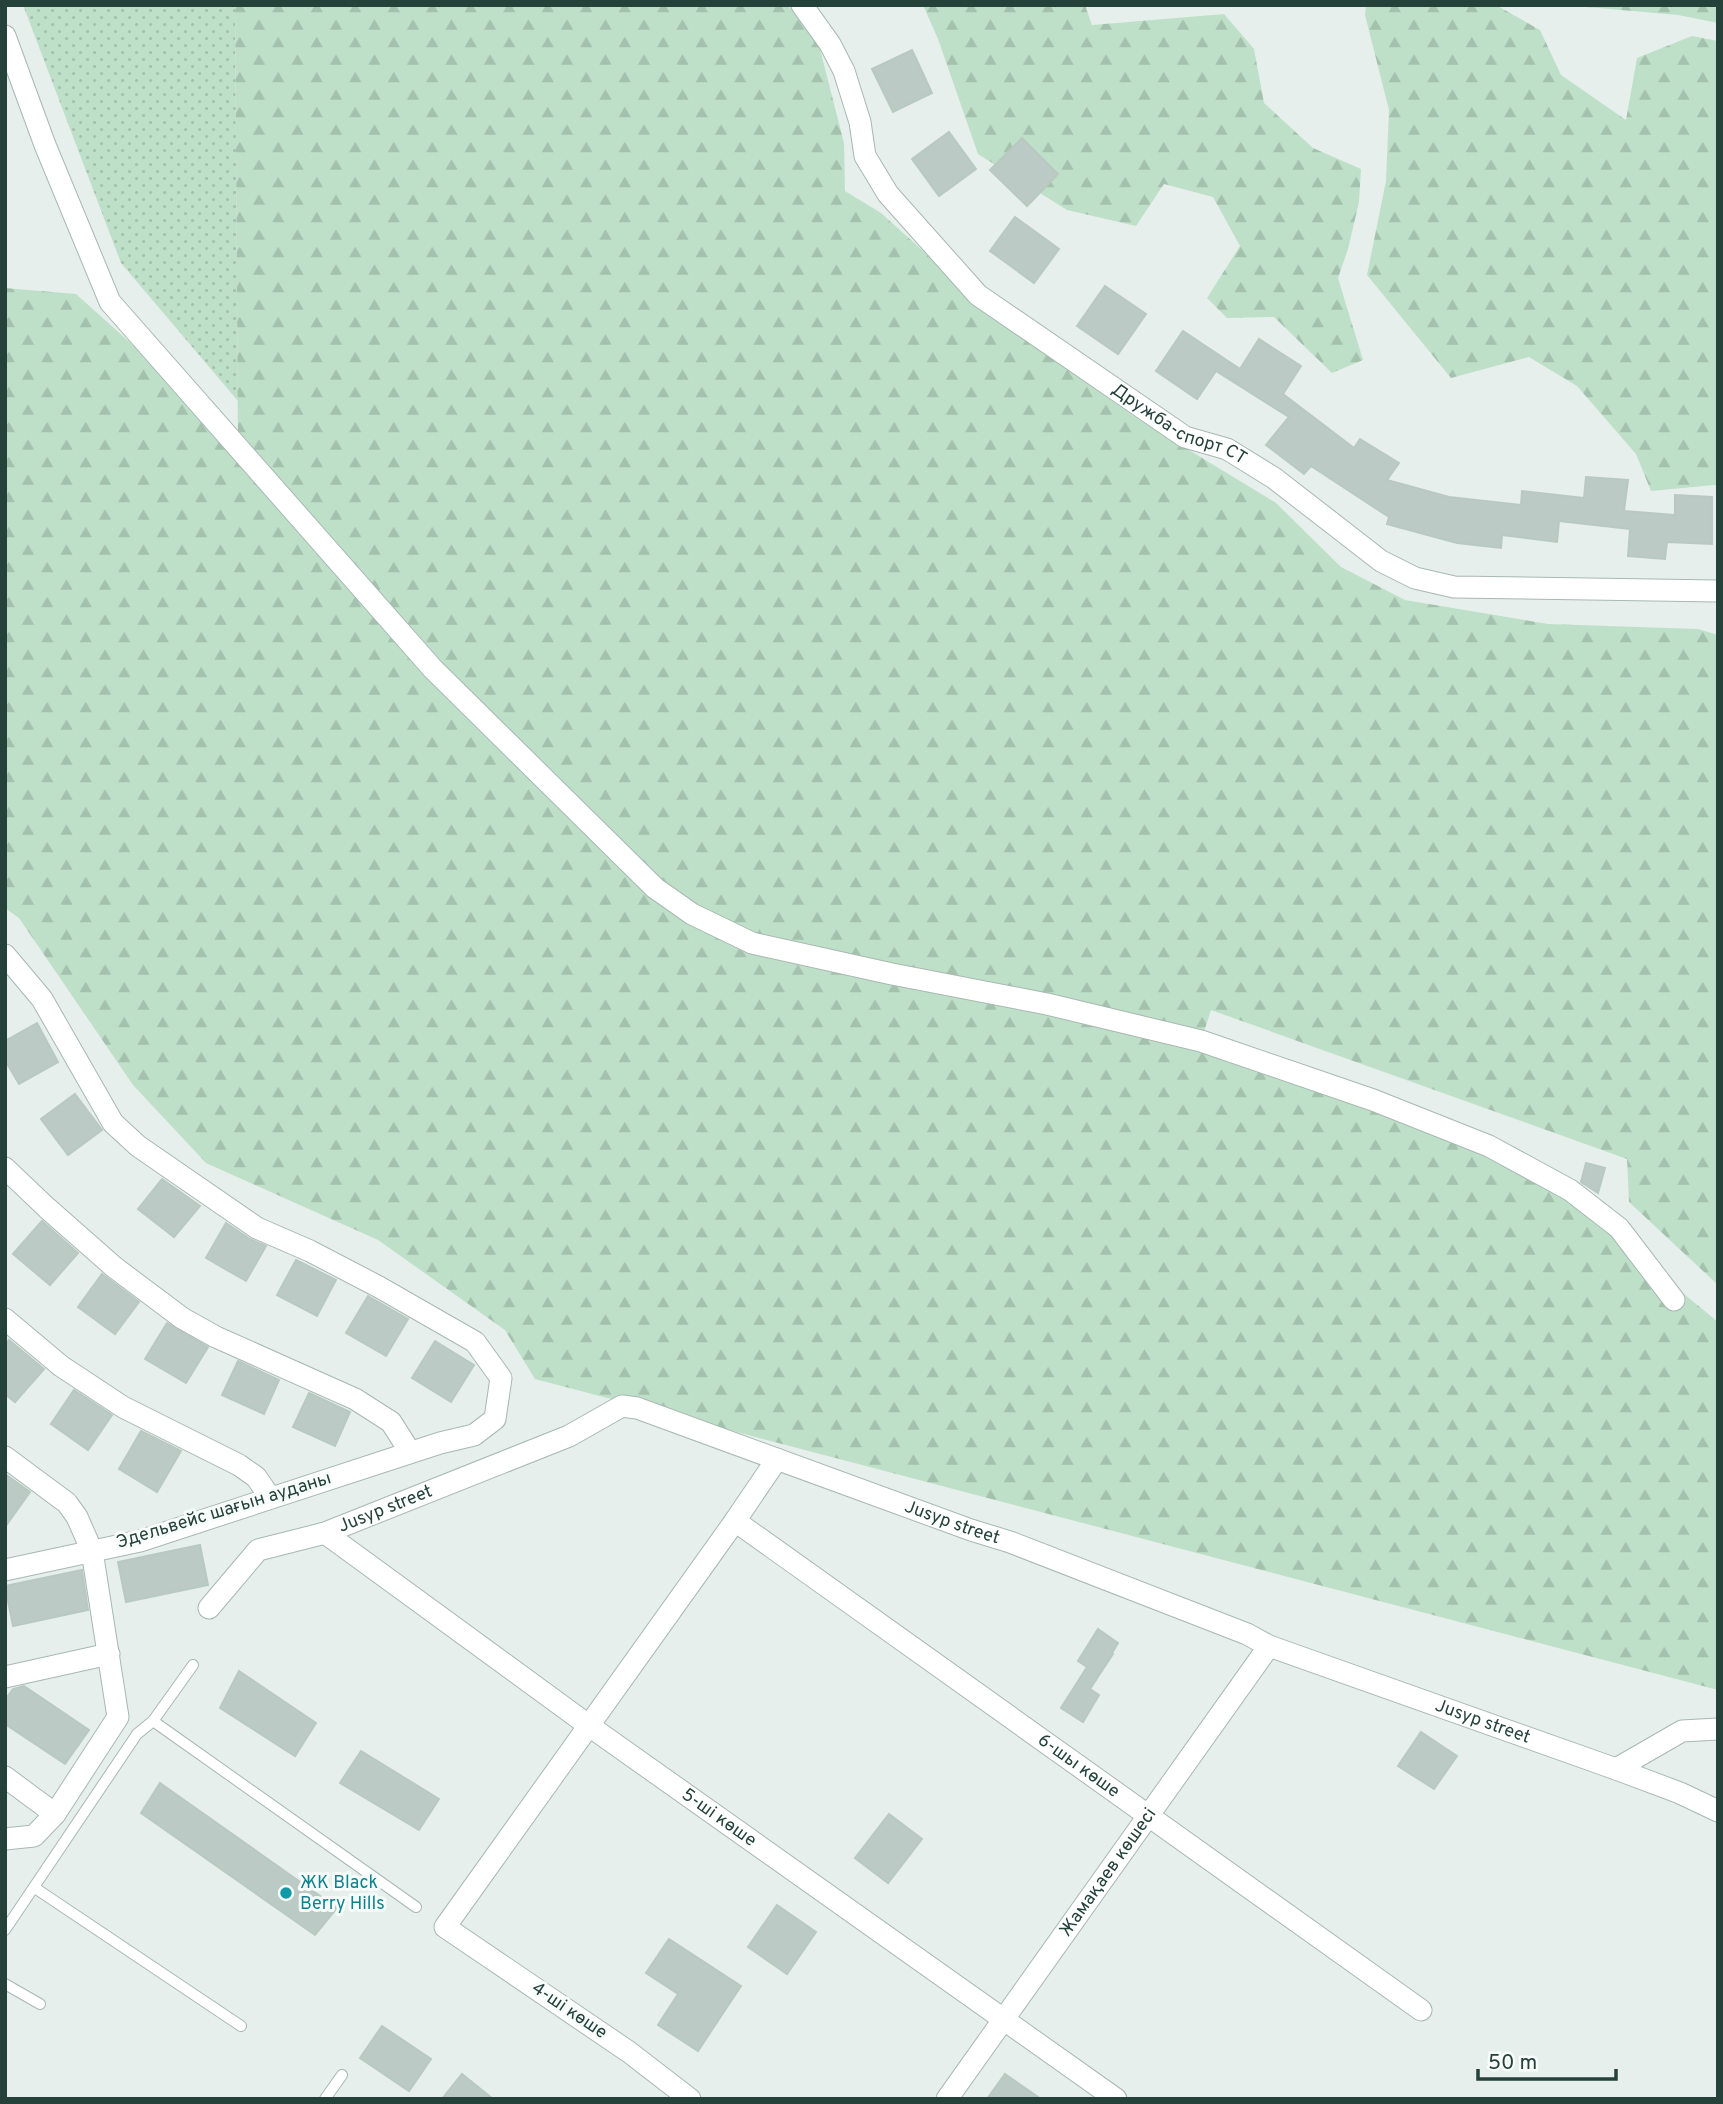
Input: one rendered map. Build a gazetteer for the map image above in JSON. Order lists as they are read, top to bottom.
{
  "streets": {
    "street": [
      "Дружба-спорт СТ",
      "Jusyp street",
      "Эдельвейс шағын ауданы",
      "6-шы көше",
      "5-ші көше",
      "Жамақаев көшесі",
      "4-ші көше"
    ]
  },
  "crossings": [
    ["Jusyp street", "5-ші көше"],
    ["Jusyp street", "Жамақаев көшесі"],
    ["6-шы көше", "Жамақаев көшесі"],
    ["5-ші көше", "Жамақаев көшесі"],
    ["5-ші көше", "4-ші көше"]
  ],
  "places": ["ЖК Black Berry Hills"],
  "scale_bar": "50 m"
}
